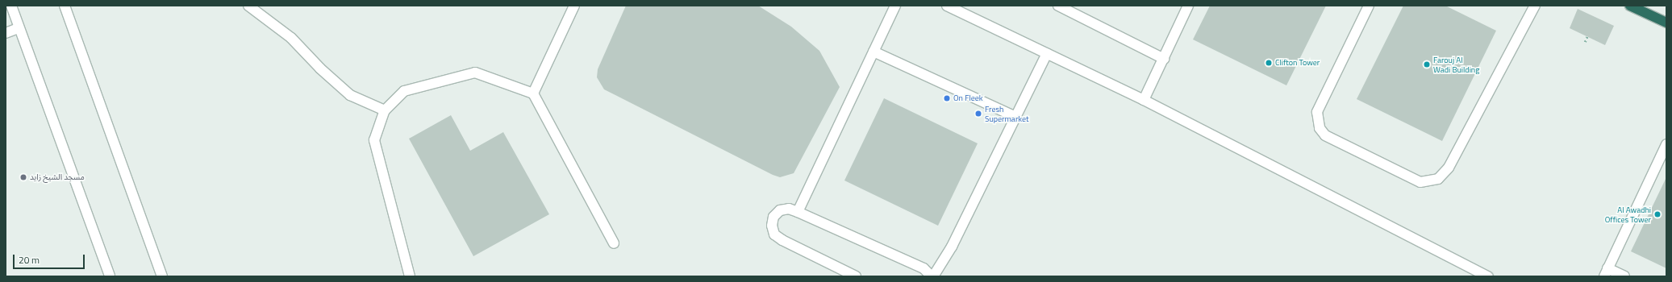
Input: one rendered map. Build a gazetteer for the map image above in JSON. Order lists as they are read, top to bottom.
{
  "places": [
    "Clifton Tower",
    "Farouj Al Wadi Building",
    "On Fleek",
    "Fresh Supermarket",
    "مسجد الشيخ زايد",
    "Al Awadhi Offices Tower"
  ],
  "scale_bar": "20 m"
}
